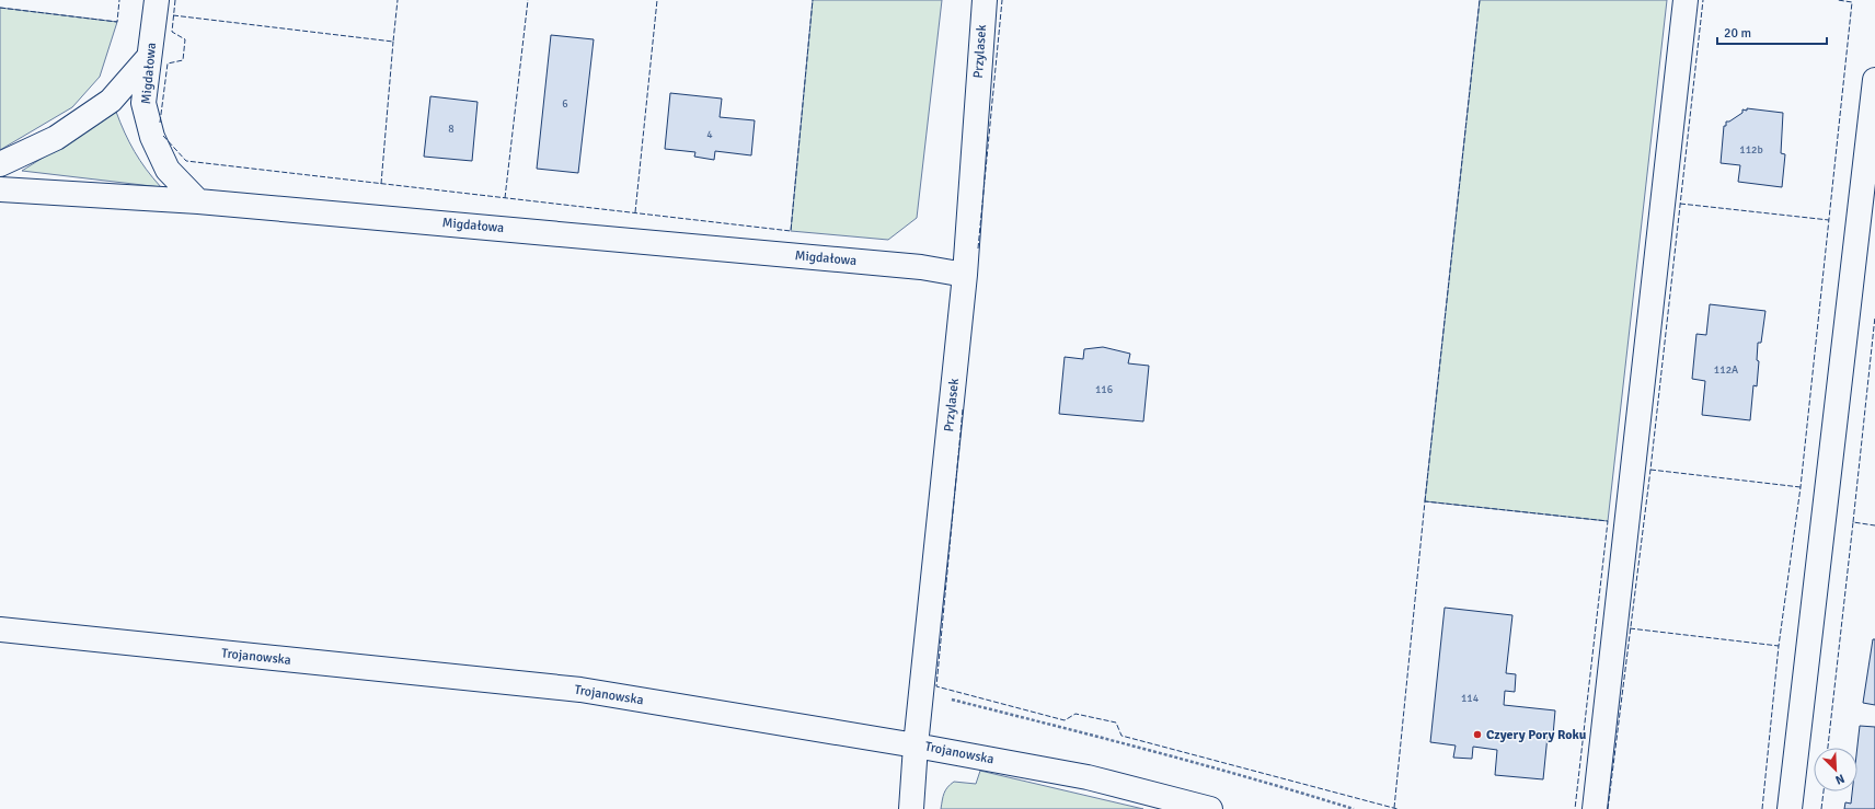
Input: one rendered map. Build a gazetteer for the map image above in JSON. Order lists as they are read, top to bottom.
{
  "streets": {
    "street": ["Przylasek", "Migdałowa", "Trojanowska"]
  },
  "crossings": [
    ["Przylasek", "Migdałowa"],
    ["Przylasek", "Trojanowska"]
  ],
  "places": ["Czyery Pory Roku"],
  "house_numbers": [
    "6",
    "8",
    "4",
    "112b",
    "112A",
    "116",
    "114"
  ],
  "scale_bar": "20 m",
  "north": "bottom right"
}
